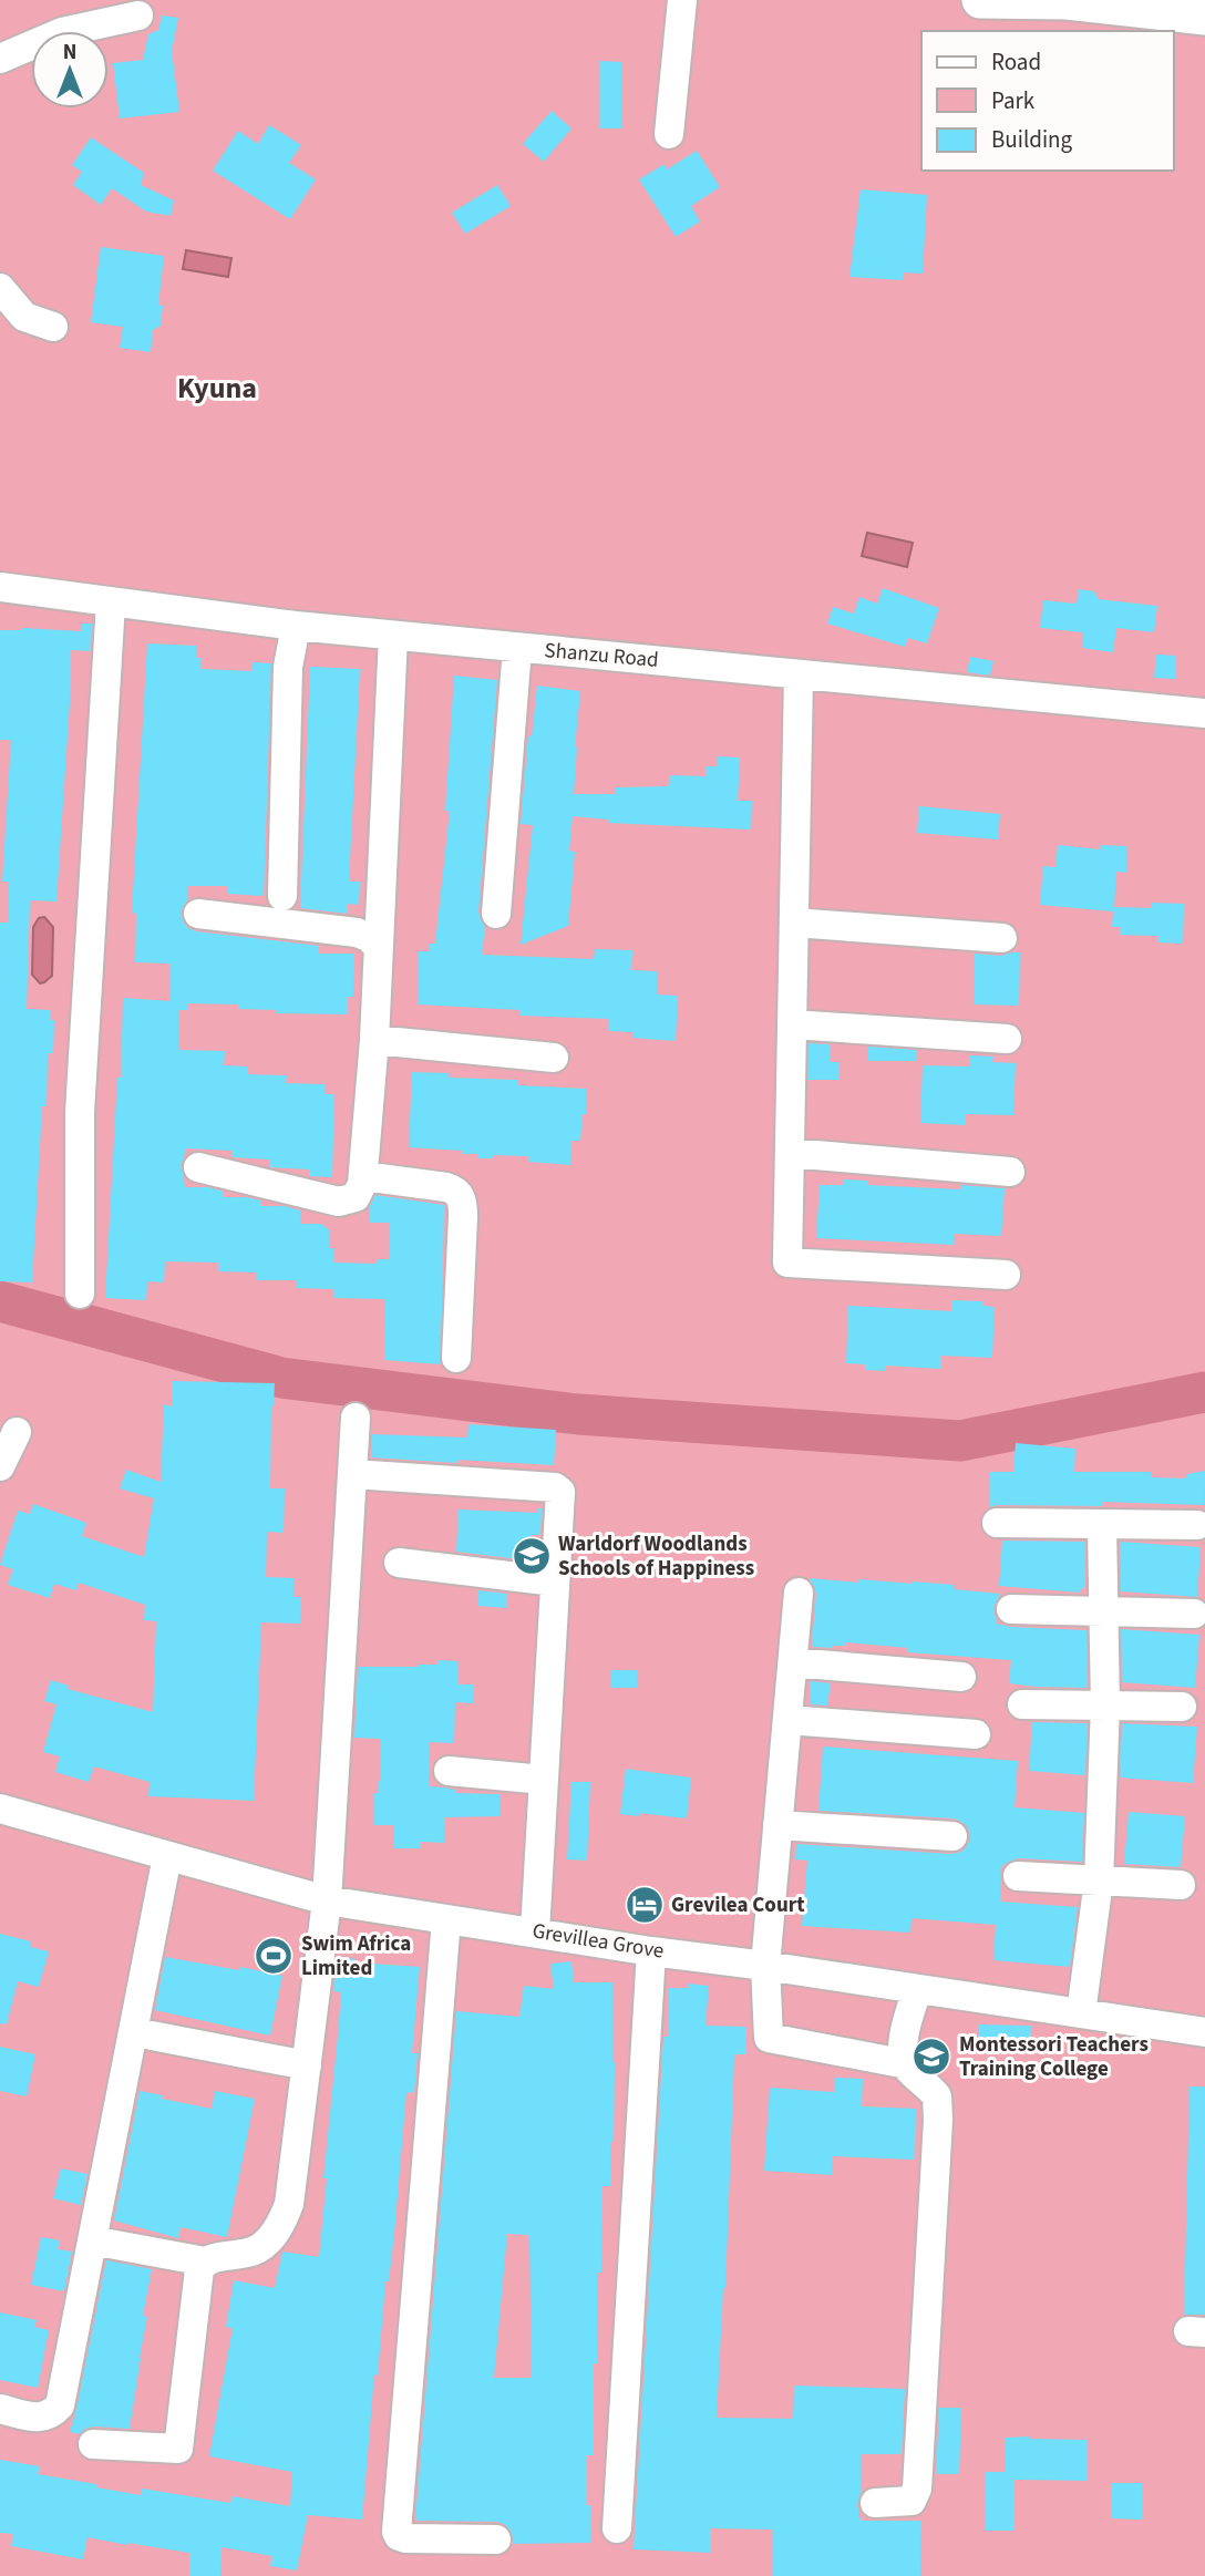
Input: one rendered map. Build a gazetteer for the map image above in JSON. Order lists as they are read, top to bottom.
{
  "streets": {
    "street": ["Shanzu Road", "Grevillea Grove"]
  },
  "districts": ["Kyuna"],
  "places": {
    "school or university": ["Warldorf Woodlands Schools of Happiness", "Montessori Teachers Training College"],
    "hotel": ["Grevilea Court"],
    "sports": ["Swim Africa Limited"]
  },
  "legend": ["Road", "Park", "Building"],
  "north": "top"
}
